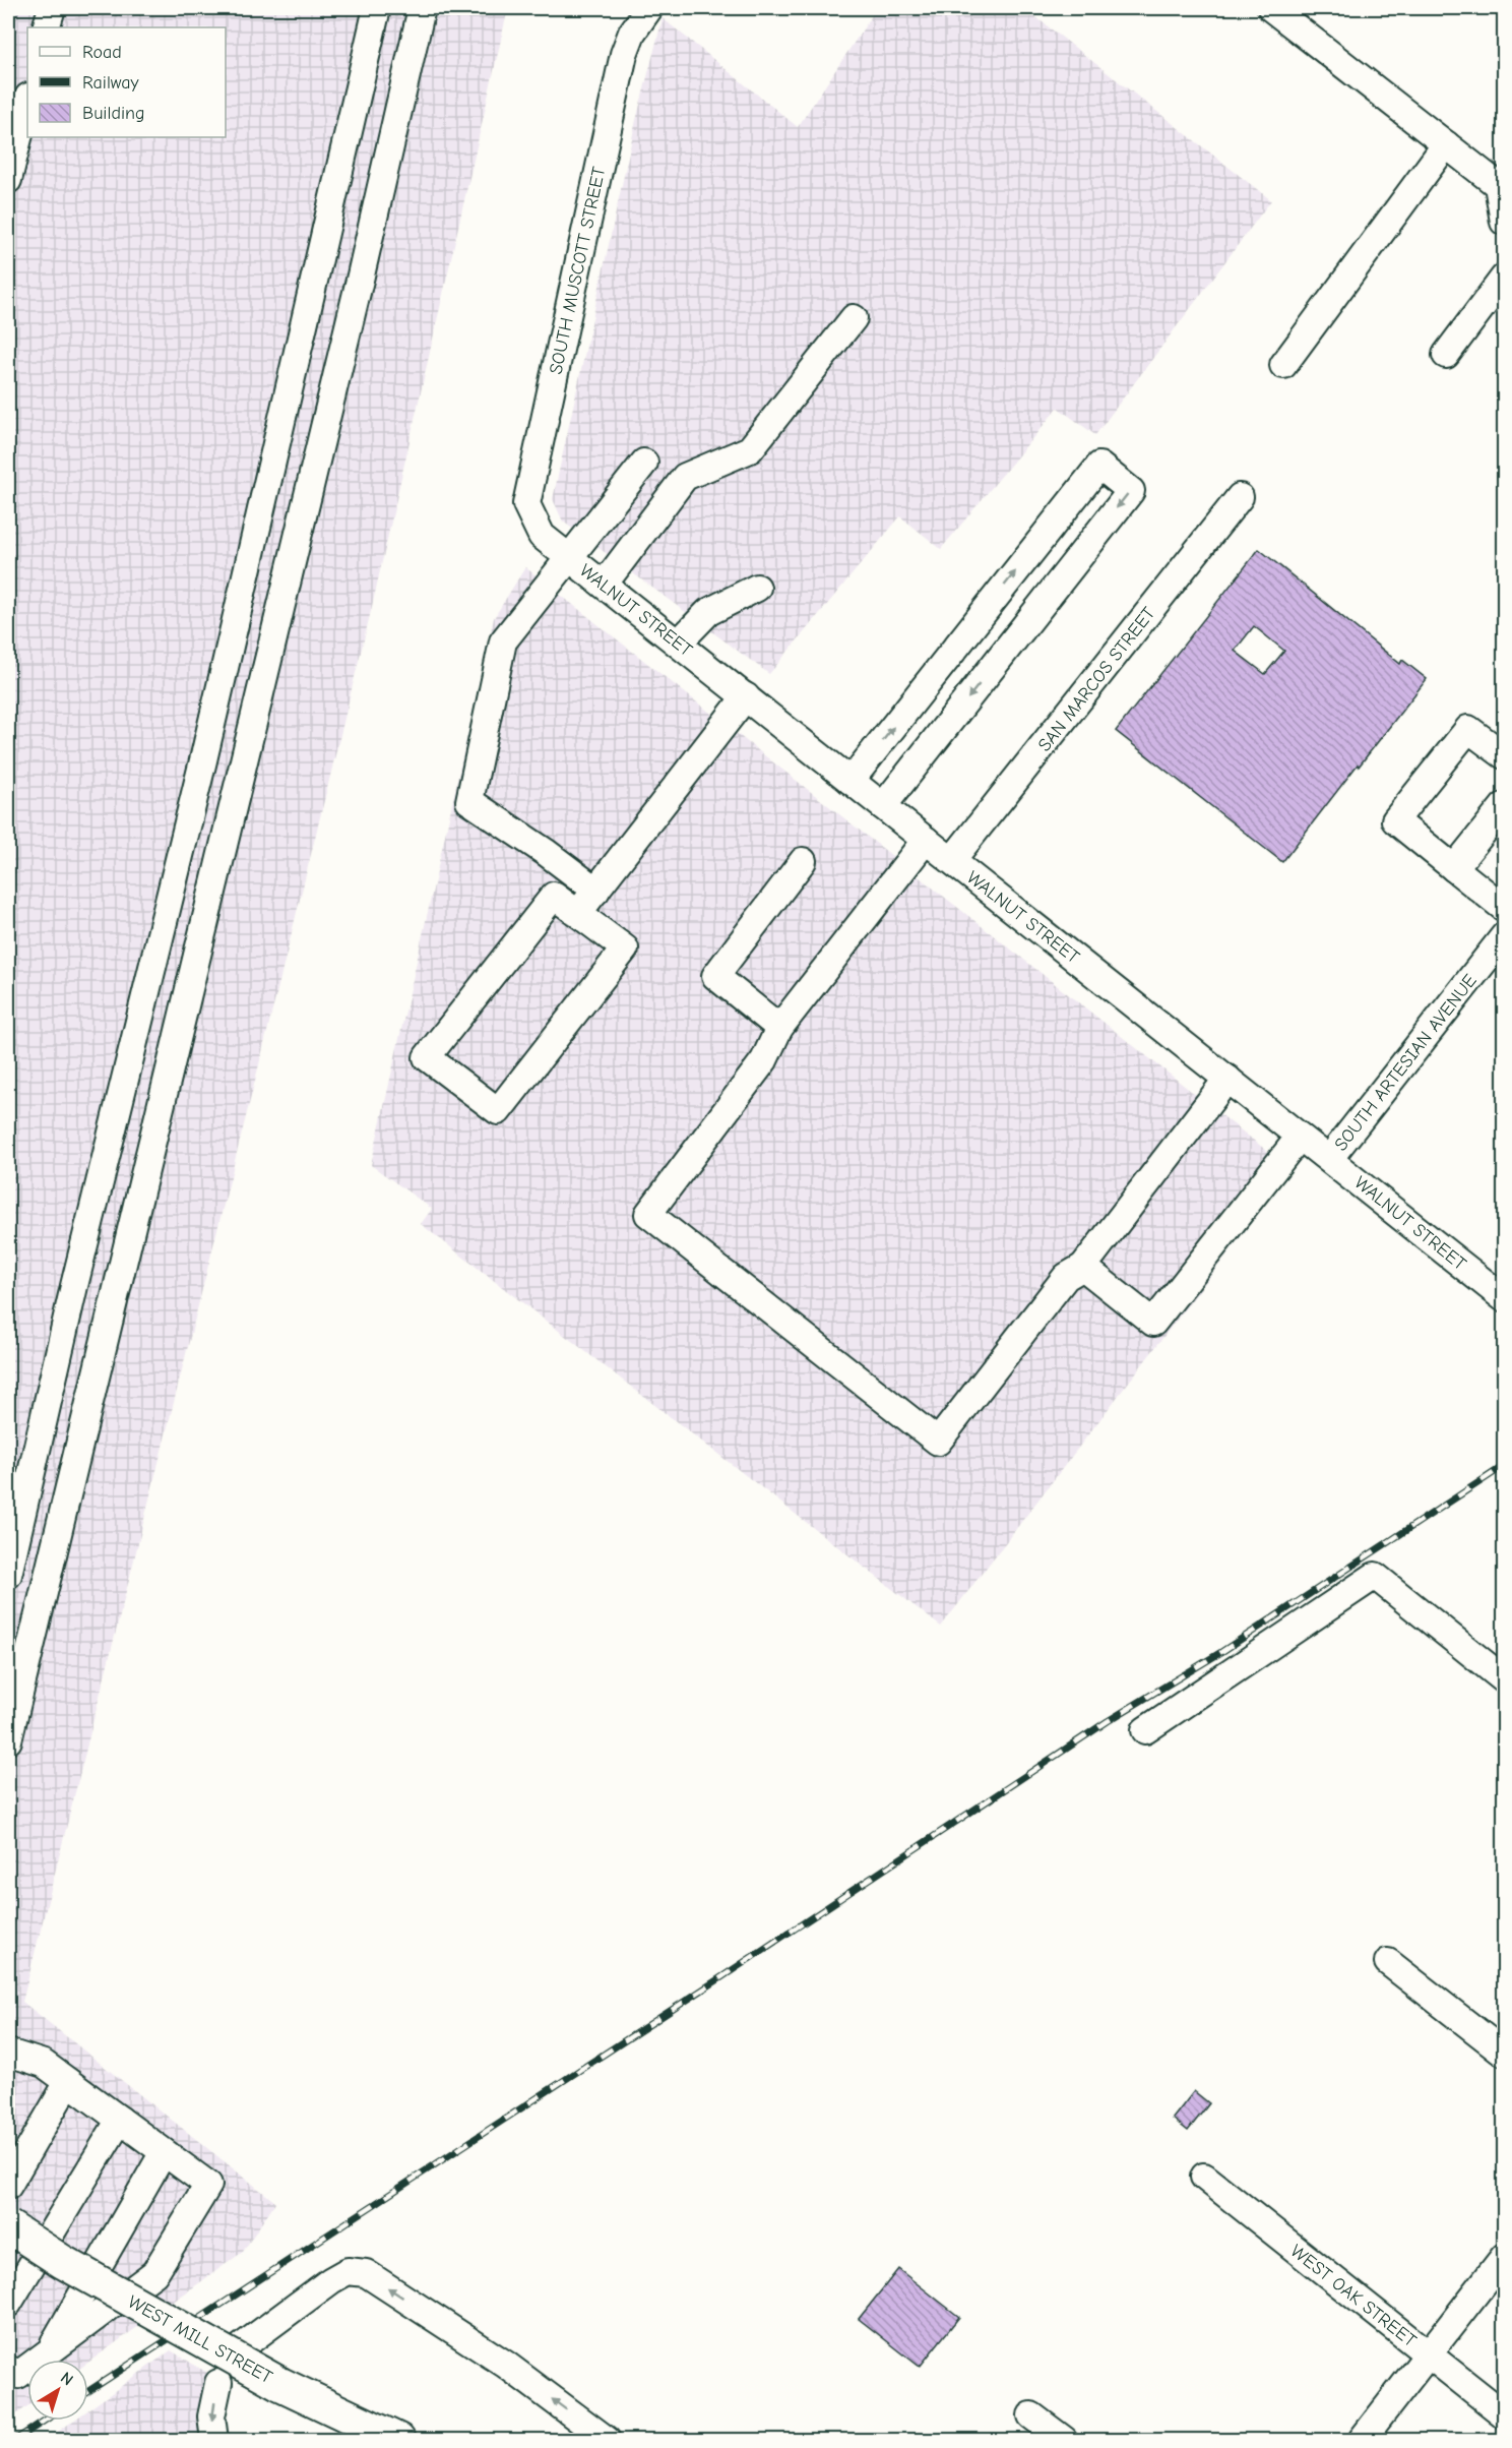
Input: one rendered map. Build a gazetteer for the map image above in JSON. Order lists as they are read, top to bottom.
{
  "streets": {
    "main road": ["WEST MILL STREET"],
    "street": [
      "SOUTH MUSCOTT STREET",
      "WALNUT STREET",
      "SAN MARCOS STREET",
      "SOUTH ARTESIAN AVENUE",
      "WEST OAK STREET"
    ]
  },
  "crossings": [
    ["SOUTH MUSCOTT STREET", "WALNUT STREET"],
    ["WALNUT STREET", "SAN MARCOS STREET"],
    ["WALNUT STREET", "SOUTH ARTESIAN AVENUE"]
  ],
  "legend": ["Road", "Railway", "Building"],
  "north": "top right"
}
